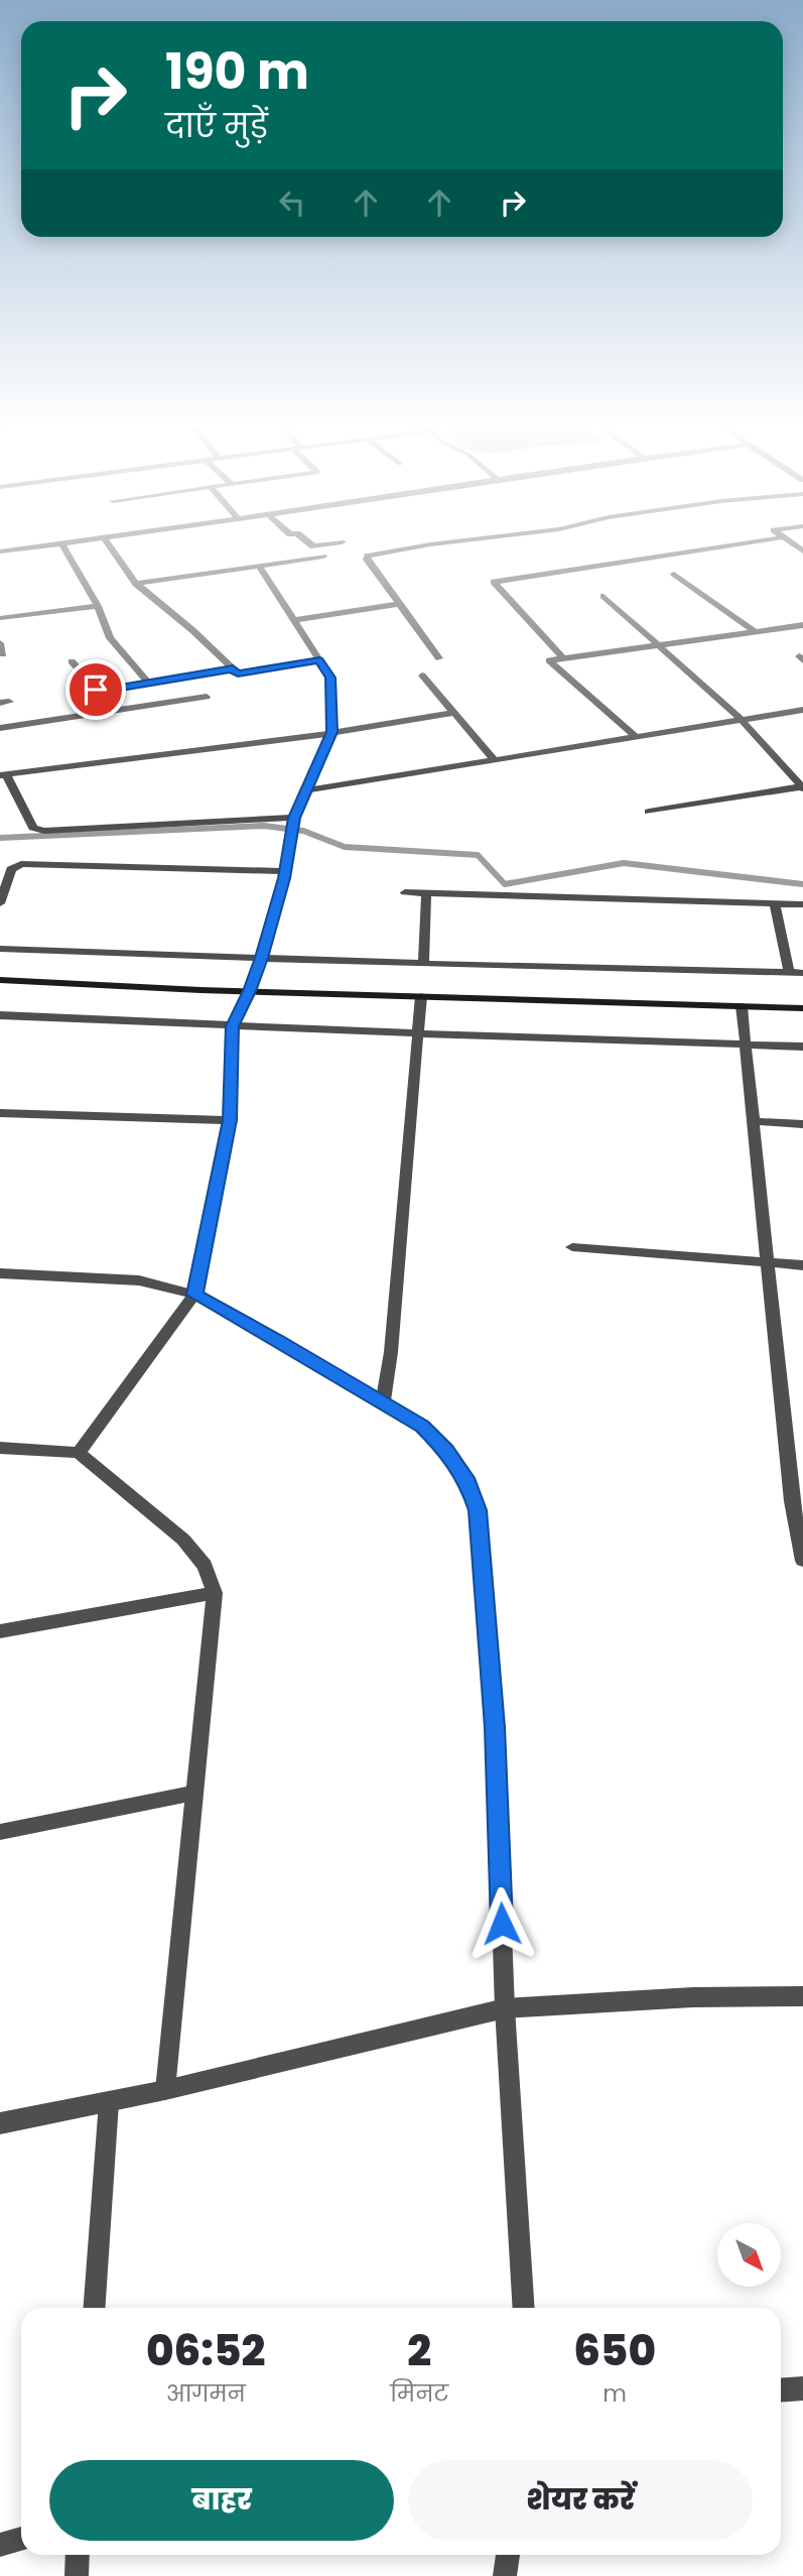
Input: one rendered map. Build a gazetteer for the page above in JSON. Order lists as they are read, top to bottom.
{
  "north": "bottom right",
  "page": {
    "turn": ["190 m", "दाएँ मुड़ें"],
    "eta": [
      "06:52",
      "आगमन",
      "2",
      "मिनट",
      "650",
      "m"
    ],
    "buttons": ["बाहर", "शेयर करें"]
  }
}
